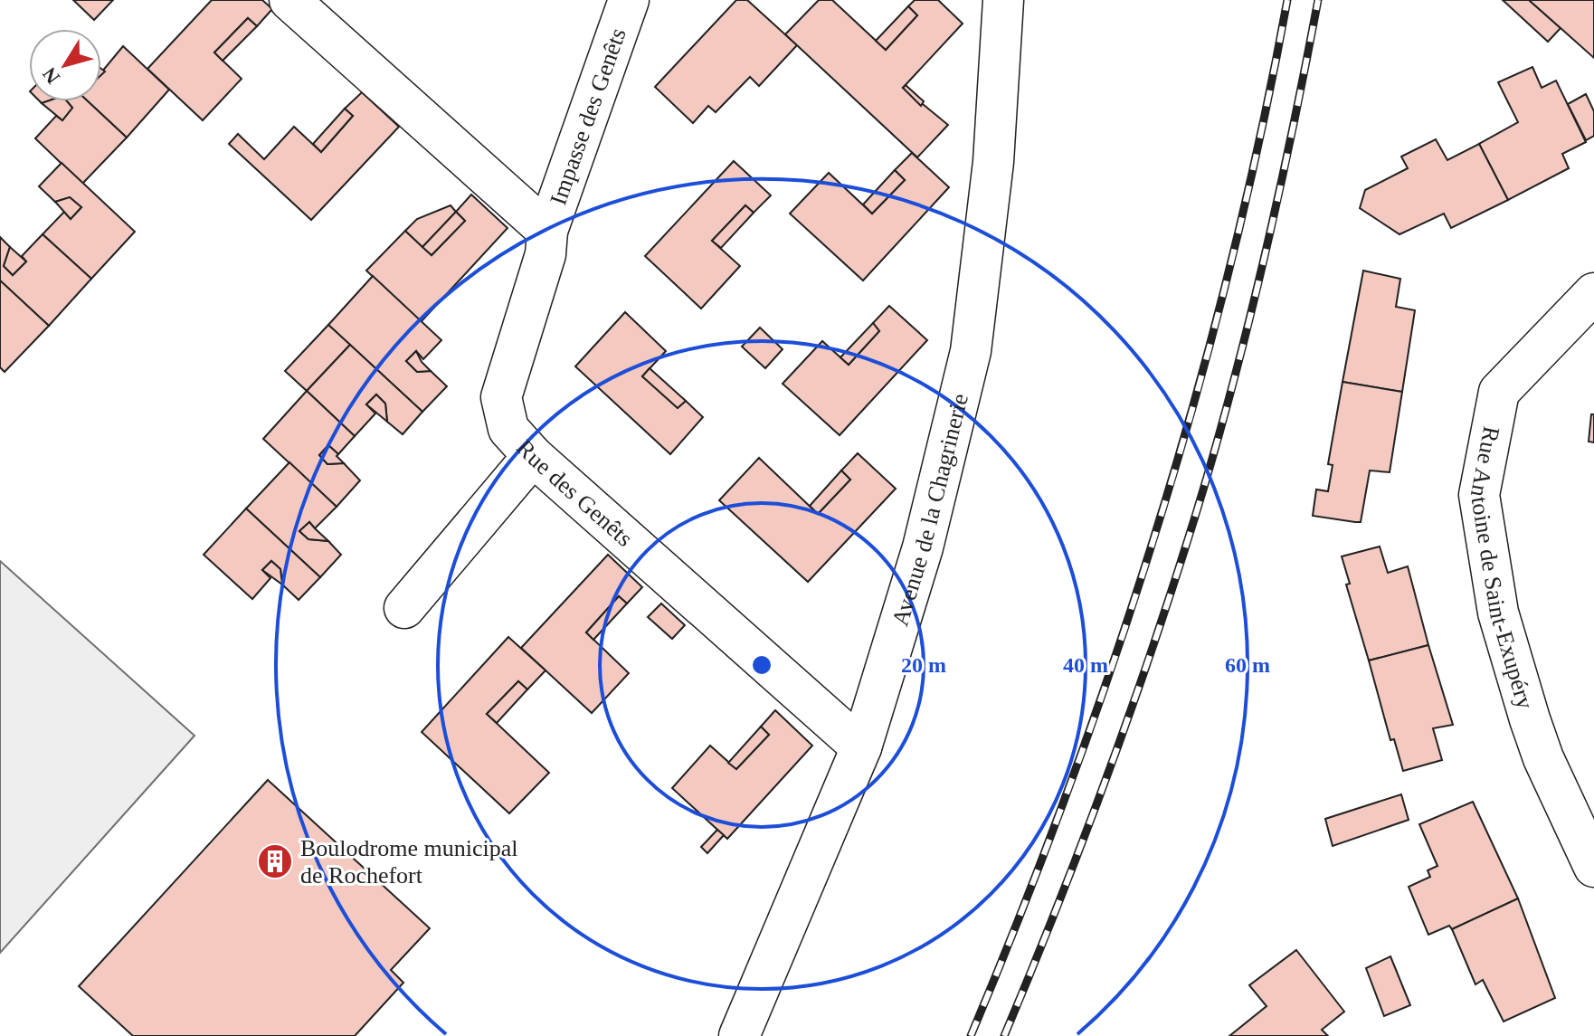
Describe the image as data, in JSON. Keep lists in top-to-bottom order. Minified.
{"streets":{"street":["Impasse des Genêts","Rue des Genêts","Avenue de la Chagrinerie","Rue Antoine de Saint-Exupéry"]},"crossings":[["Impasse des Genêts","Rue des Genêts"],["Rue des Genêts","Avenue de la Chagrinerie"]],"places":{"building":["Boulodrome municipal de Rochefort"]},"north":"bottom left","rings":["20 m","40 m","60 m"]}
